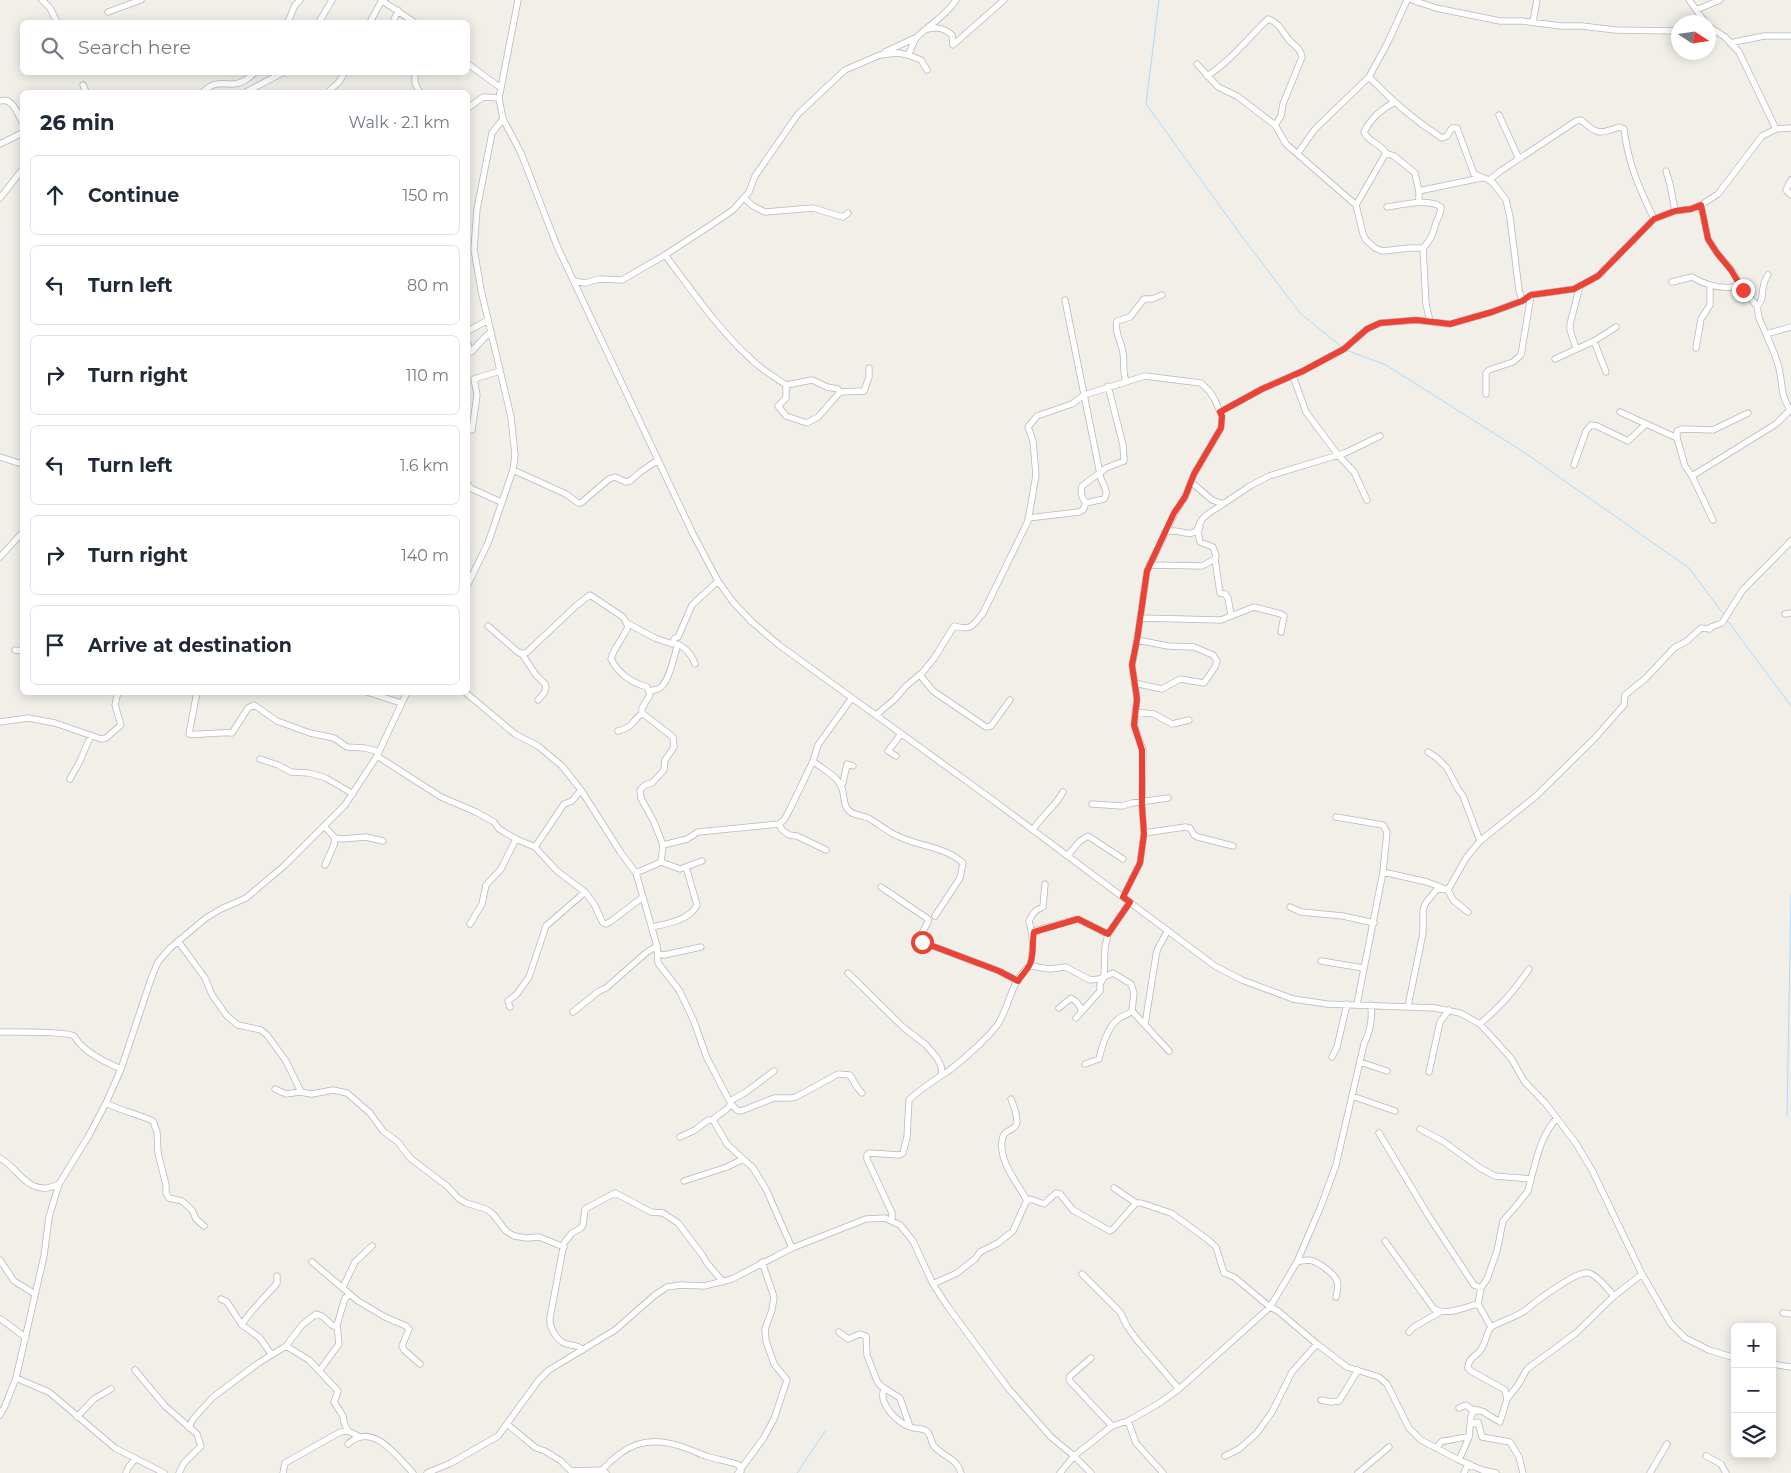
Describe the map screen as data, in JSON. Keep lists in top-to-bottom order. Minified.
{"north":"right","page":{"search":"Search here","heading":["26 min","Walk · 2.1 km"],"list":[["Continue","150 m"],["Turn left","80 m"],["Turn right","110 m"],["Turn left","1.6 km"],["Turn right","140 m"],"Arrive at destination"],"map_buttons":["+","−"]}}
